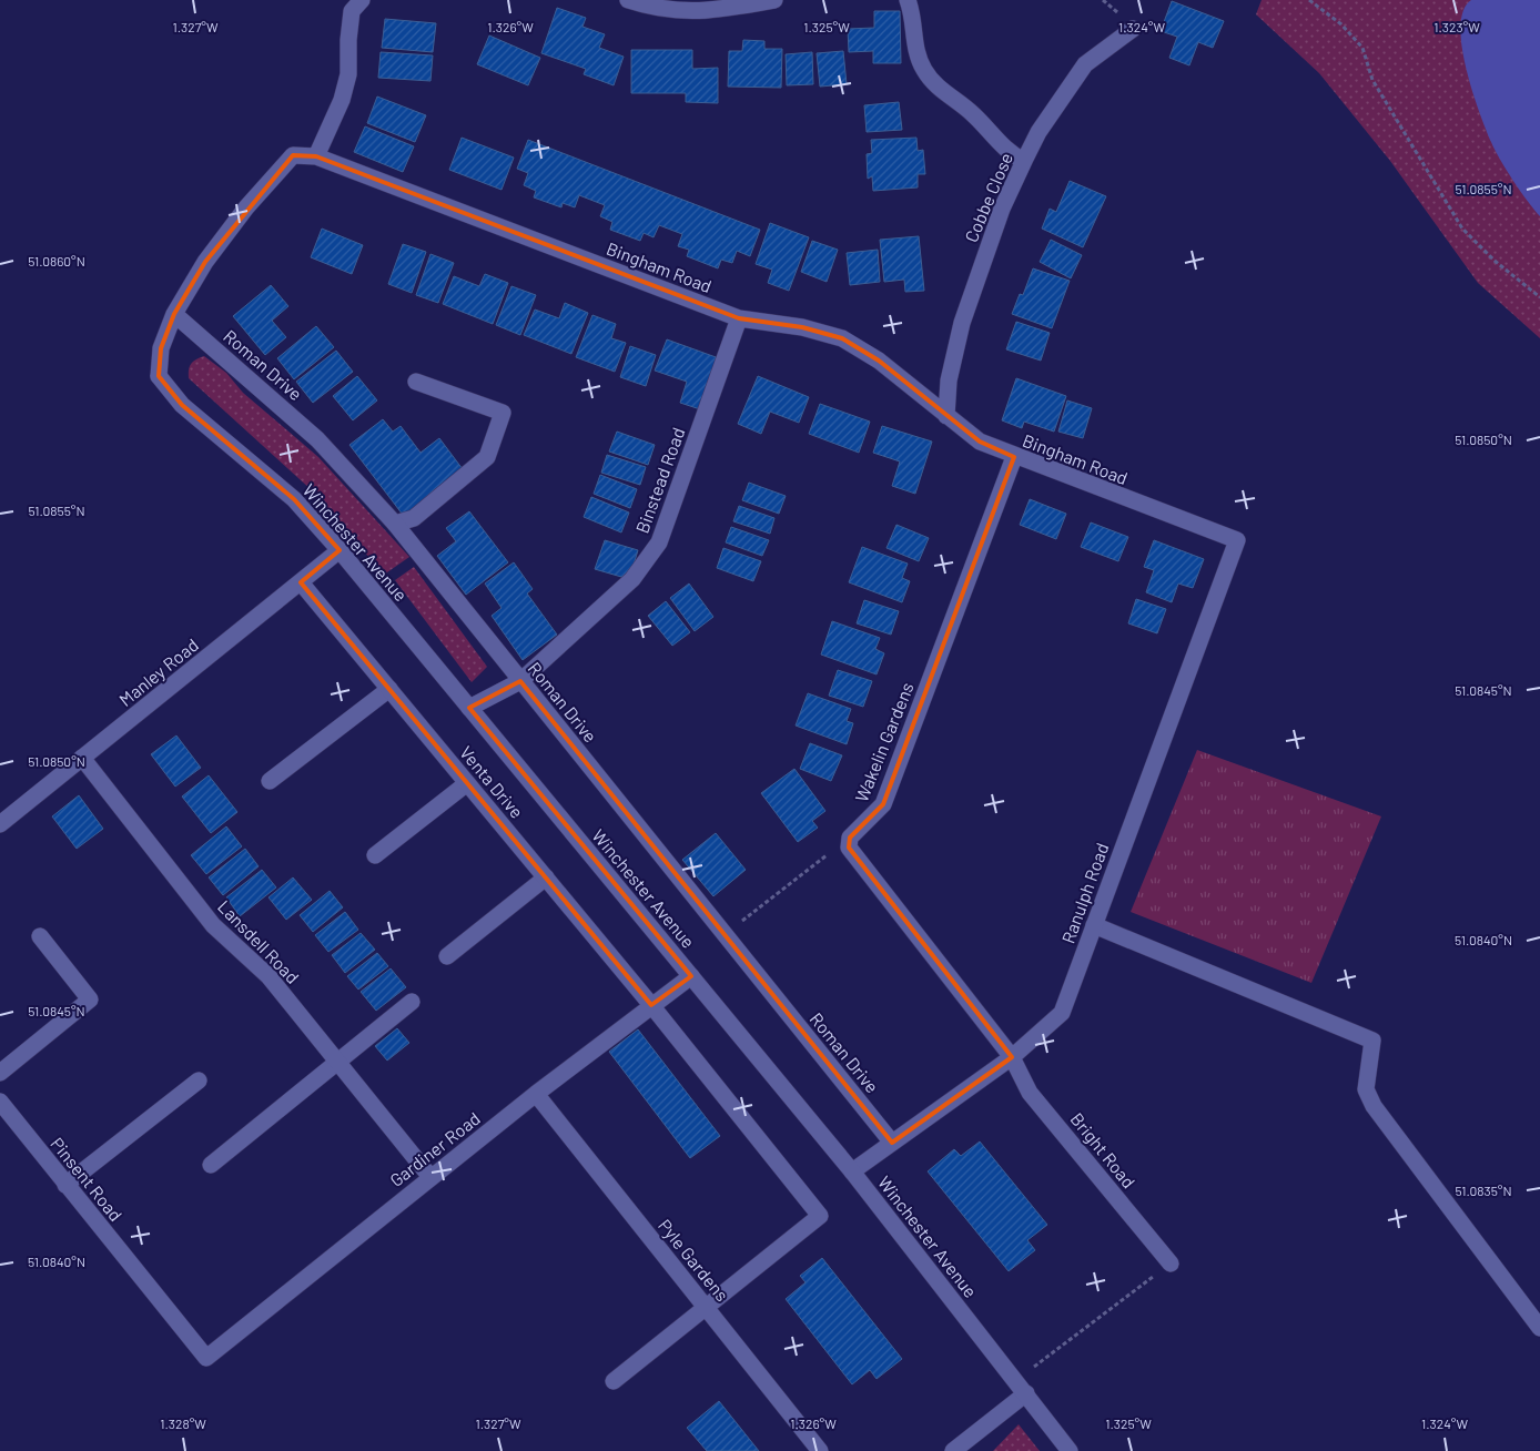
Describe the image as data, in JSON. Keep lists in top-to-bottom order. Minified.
{"streets":{"street":["Cobbe Close","Bingham Road","Roman Drive","Binstead Road","Winchester Avenue","Manley Road","Wakelin Gardens","Venta Drive","Ranulph Road","Lansdell Road","Gardiner Road","Bright Road","Pinsent Road","Pyle Gardens"]},"crossings":[["Cobbe Close","Bingham Road"],["Bingham Road","Roman Drive"],["Bingham Road","Binstead Road"],["Bingham Road","Winchester Avenue"],["Bingham Road","Wakelin Gardens"],["Bingham Road","Ranulph Road"],["Roman Drive","Binstead Road"],["Roman Drive","Ranulph Road"],["Binstead Road","Winchester Avenue"],["Winchester Avenue","Manley Road"],["Winchester Avenue","Ranulph Road"],["Winchester Avenue","Gardiner Road"],["Manley Road","Venta Drive"],["Manley Road","Lansdell Road"],["Wakelin Gardens","Ranulph Road"],["Wakelin Gardens","Bright Road"],["Venta Drive","Gardiner Road"],["Venta Drive","Pyle Gardens"],["Ranulph Road","Bright Road"],["Lansdell Road","Gardiner Road"],["Gardiner Road","Pinsent Road"],["Gardiner Road","Pyle Gardens"]],"coordinates":["1.327°W","1.326°W","1.325°W","1.324°W","1.323°W","51.0855°N","51.0860°N","51.0850°N","51.0845°N","51.0840°N","51.0835°N","1.328°W"]}
